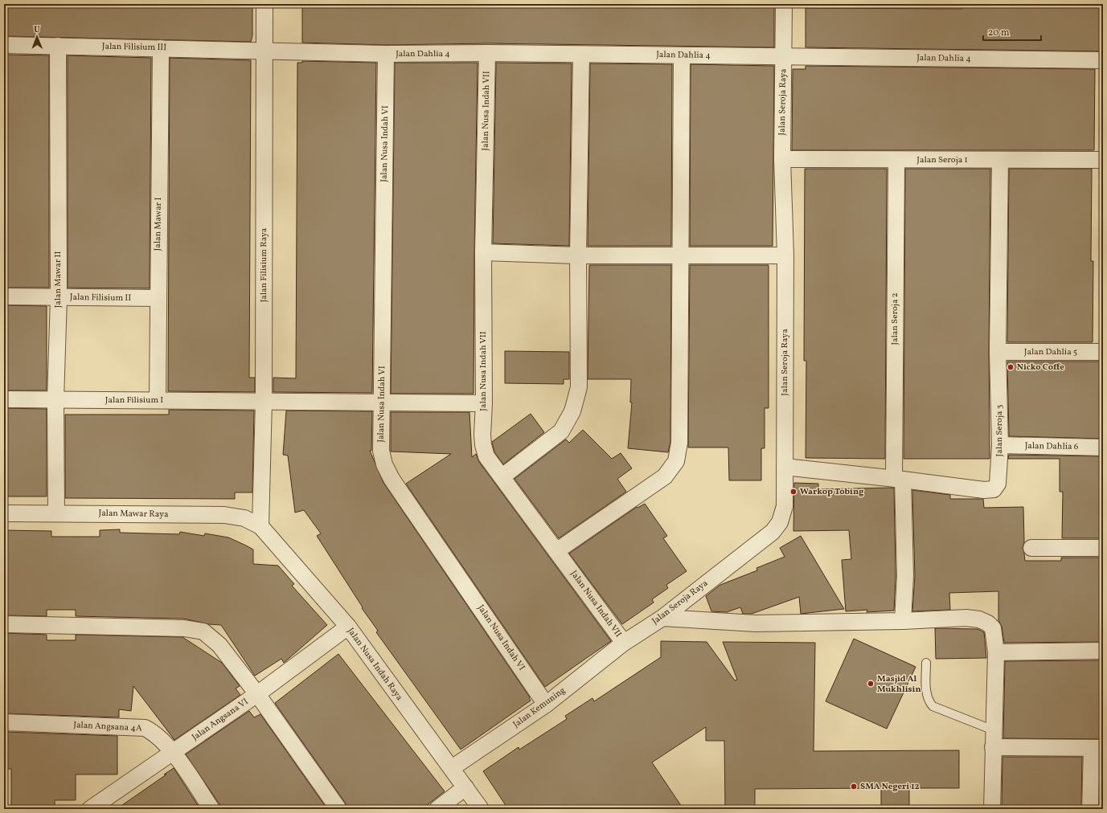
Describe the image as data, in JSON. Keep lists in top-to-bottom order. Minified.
{"streets":{"street":["Jalan Filisium III","Jalan Dahlia 4","Jalan Seroja Raya","Jalan Nusa Indah VII","Jalan Nusa Indah VI","Jalan Seroja 1","Jalan Mawar I","Jalan Filisium Raya","Jalan Mawar II","Jalan Filisium II","Jalan Seroja 2","Jalan Dahlia 5","Jalan Filisium I","Jalan Seroja 3","Jalan Dahlia 6","Jalan Mawar Raya","Jalan Nusa Indah Raya","Jalan Kemuning","Jalan Angsana VI","Jalan Angsana 4A"]},"crossings":[["Jalan Filisium III","Jalan Dahlia 4"],["Jalan Filisium III","Jalan Mawar I"],["Jalan Filisium III","Jalan Filisium Raya"],["Jalan Filisium III","Jalan Mawar II"],["Jalan Dahlia 4","Jalan Seroja Raya"],["Jalan Dahlia 4","Jalan Nusa Indah VII"],["Jalan Dahlia 4","Jalan Nusa Indah VI"],["Jalan Dahlia 4","Jalan Filisium Raya"],["Jalan Seroja Raya","Jalan Nusa Indah VII"],["Jalan Seroja Raya","Jalan Seroja 1"],["Jalan Seroja Raya","Jalan Seroja 3"],["Jalan Seroja Raya","Jalan Kemuning"],["Jalan Nusa Indah VII","Jalan Filisium I"],["Jalan Nusa Indah VII","Jalan Kemuning"],["Jalan Nusa Indah VI","Jalan Filisium I"],["Jalan Nusa Indah VI","Jalan Kemuning"],["Jalan Seroja 1","Jalan Seroja 2"],["Jalan Seroja 1","Jalan Seroja 3"],["Jalan Mawar I","Jalan Filisium II"],["Jalan Mawar I","Jalan Filisium I"],["Jalan Filisium Raya","Jalan Filisium I"],["Jalan Filisium Raya","Jalan Mawar Raya"],["Jalan Filisium Raya","Jalan Nusa Indah Raya"],["Jalan Mawar II","Jalan Filisium II"],["Jalan Mawar II","Jalan Filisium I"],["Jalan Mawar II","Jalan Mawar Raya"],["Jalan Seroja 2","Jalan Seroja 3"],["Jalan Dahlia 5","Jalan Seroja 3"],["Jalan Seroja 3","Jalan Dahlia 6"],["Jalan Mawar Raya","Jalan Nusa Indah Raya"],["Jalan Nusa Indah Raya","Jalan Kemuning"],["Jalan Nusa Indah Raya","Jalan Angsana VI"],["Jalan Angsana VI","Jalan Angsana 4A"]],"places":["Nicko Coffe","Warkop Tobing","Masjid Al Mukhlisin","SMA Negeri 12"],"scale_bar":"20 m","north":"top"}
